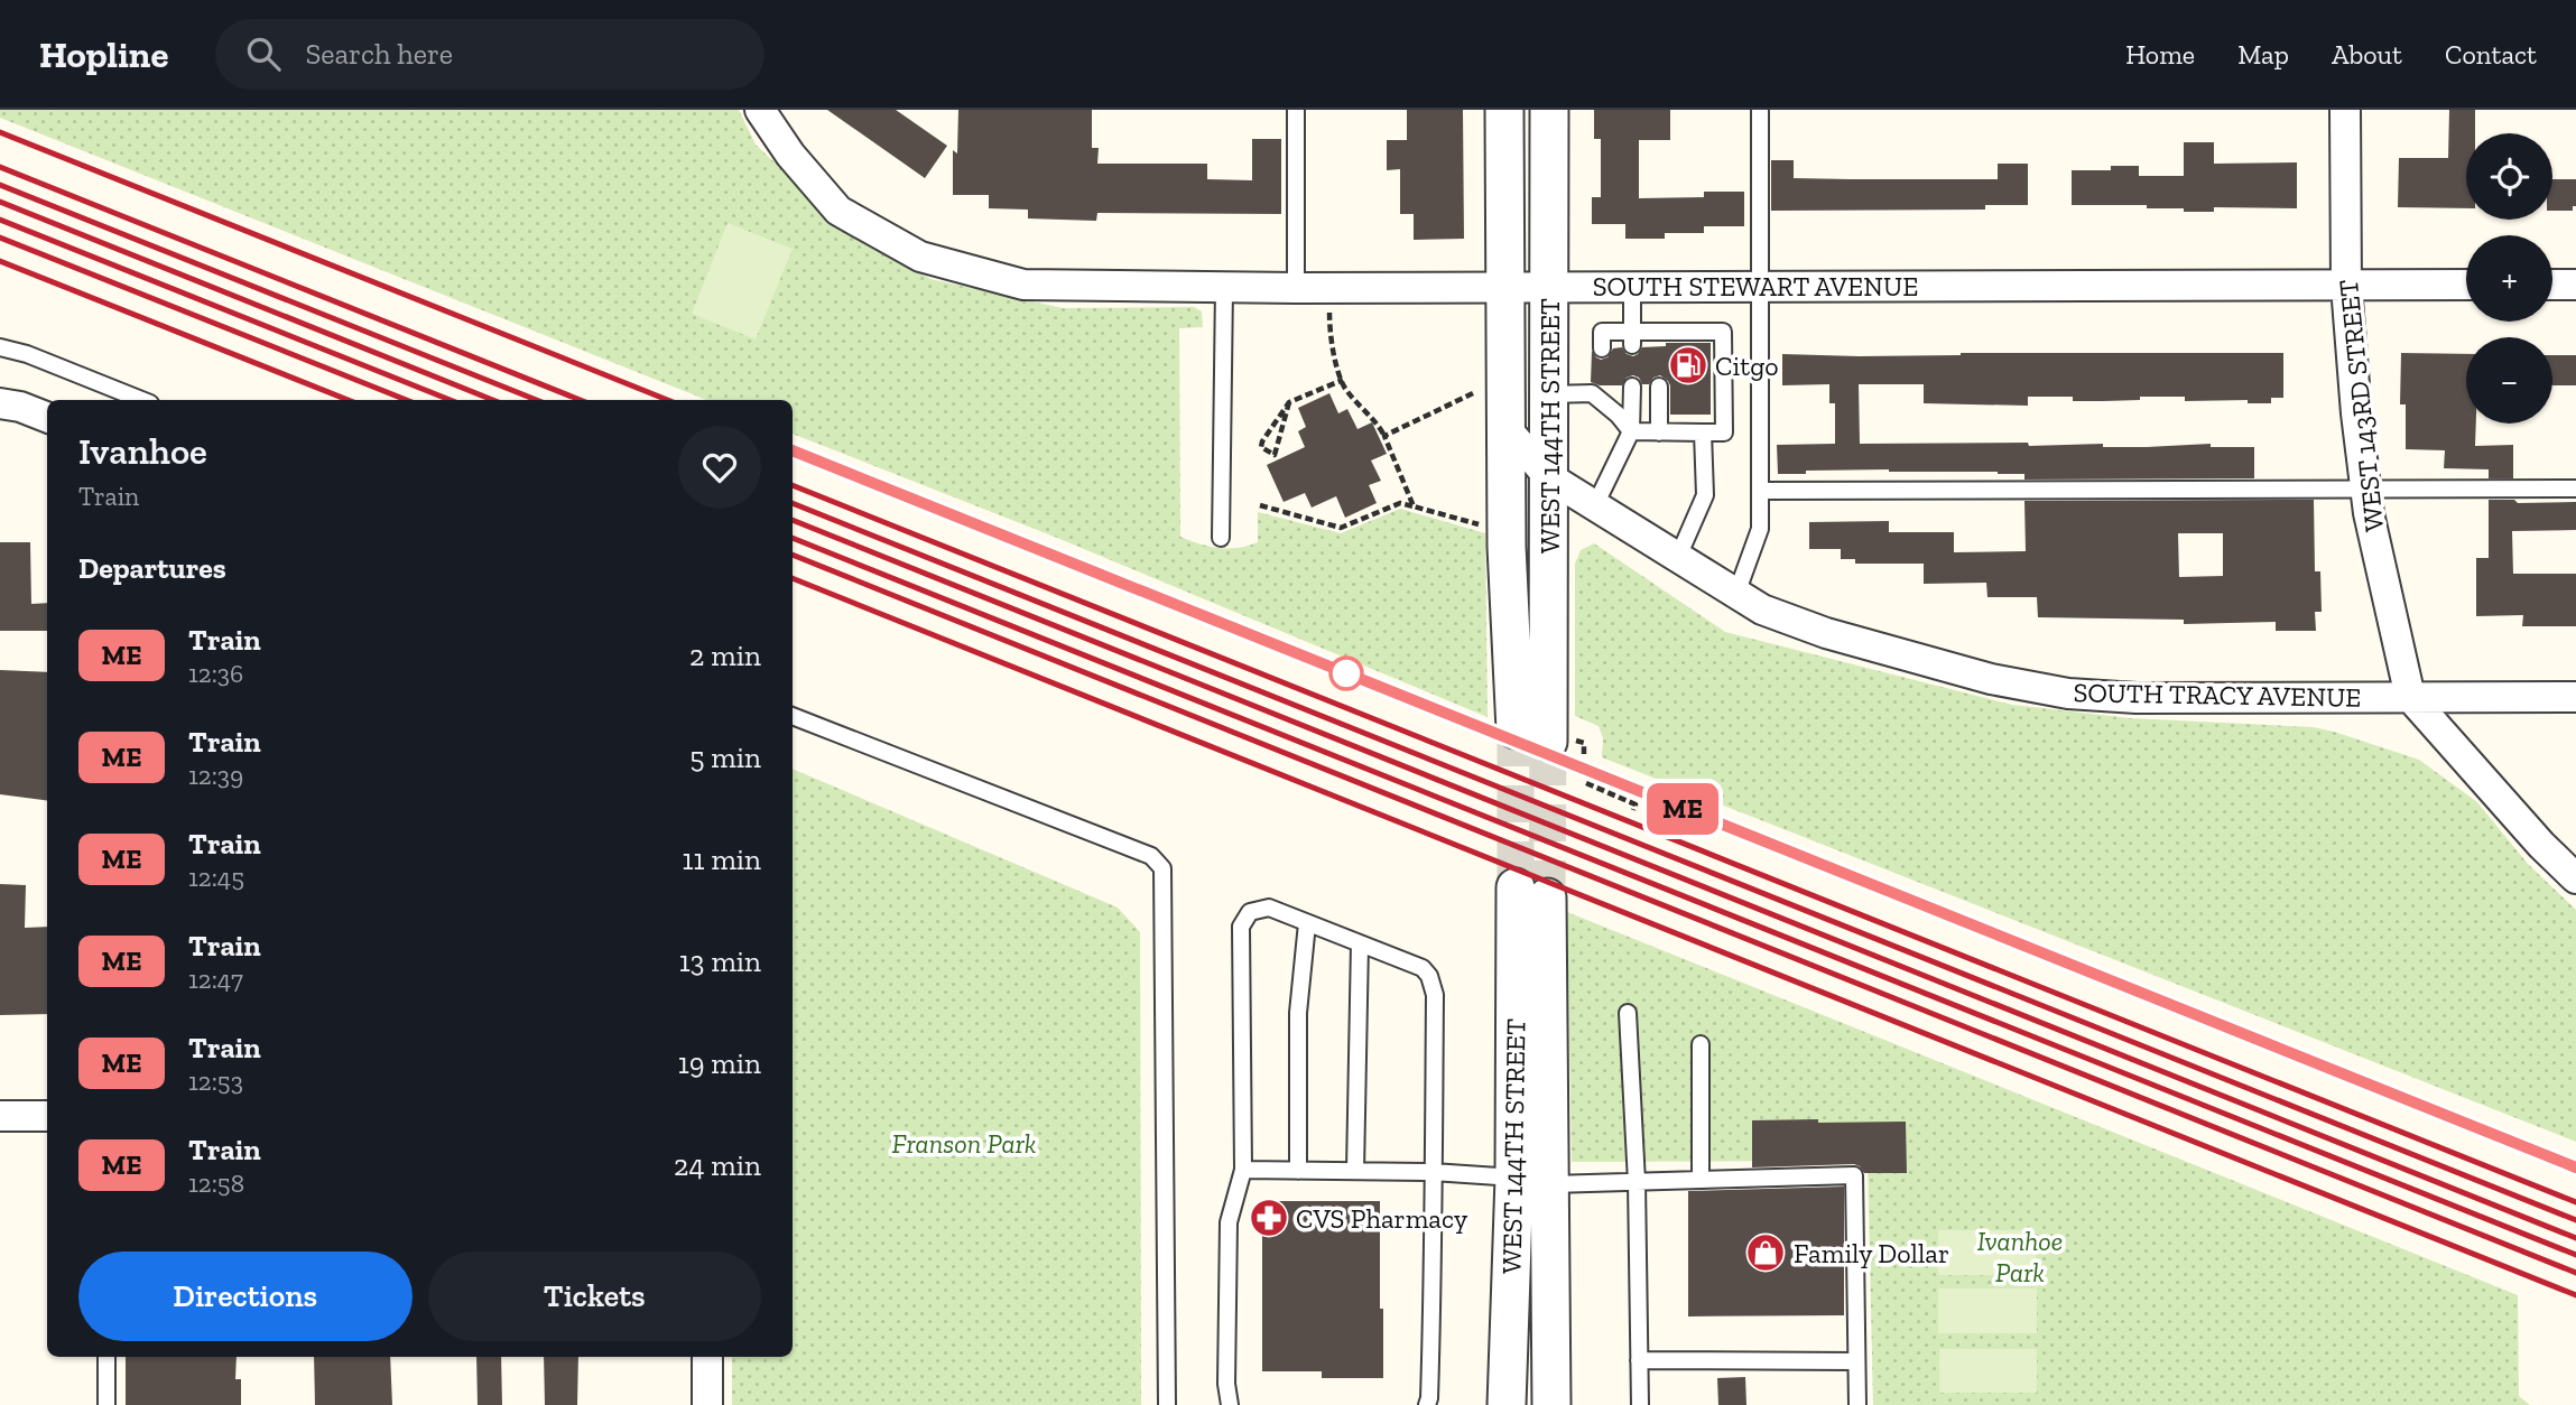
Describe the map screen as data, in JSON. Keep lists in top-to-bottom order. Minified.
{"streets":{"street":["SOUTH STEWART AVENUE","WEST 143RD STREET","WEST 144TH STREET","SOUTH TRACY AVENUE"]},"crossings":[["SOUTH STEWART AVENUE","WEST 143RD STREET"],["SOUTH STEWART AVENUE","WEST 144TH STREET"],["WEST 143RD STREET","SOUTH TRACY AVENUE"],["WEST 144TH STREET","SOUTH TRACY AVENUE"]],"parks":["Franson Park","Ivanhoe Park"],"places":{"fuel station":["Citgo"],"pharmacy":["CVS Pharmacy"],"shop":["Family Dollar"]},"page":{"header":"Hopline","search":"Search here","nav":["Home","Map","About","Contact"],"on_map":"ME","map_buttons":["+","−"],"heading":[["Ivanhoe","Train"],"Departures"],"list":[{"mark":"ME","name":"Train","note":"12:36","value":"2 min"},{"mark":"ME","name":"Train","note":"12:39","value":"5 min"},{"mark":"ME","name":"Train","note":"12:45","value":"11 min"},{"mark":"ME","name":"Train","note":"12:47","value":"13 min"},{"mark":"ME","name":"Train","note":"12:53","value":"19 min"},{"mark":"ME","name":"Train","note":"12:58","value":"24 min"}],"buttons":["Directions","Tickets"]}}
